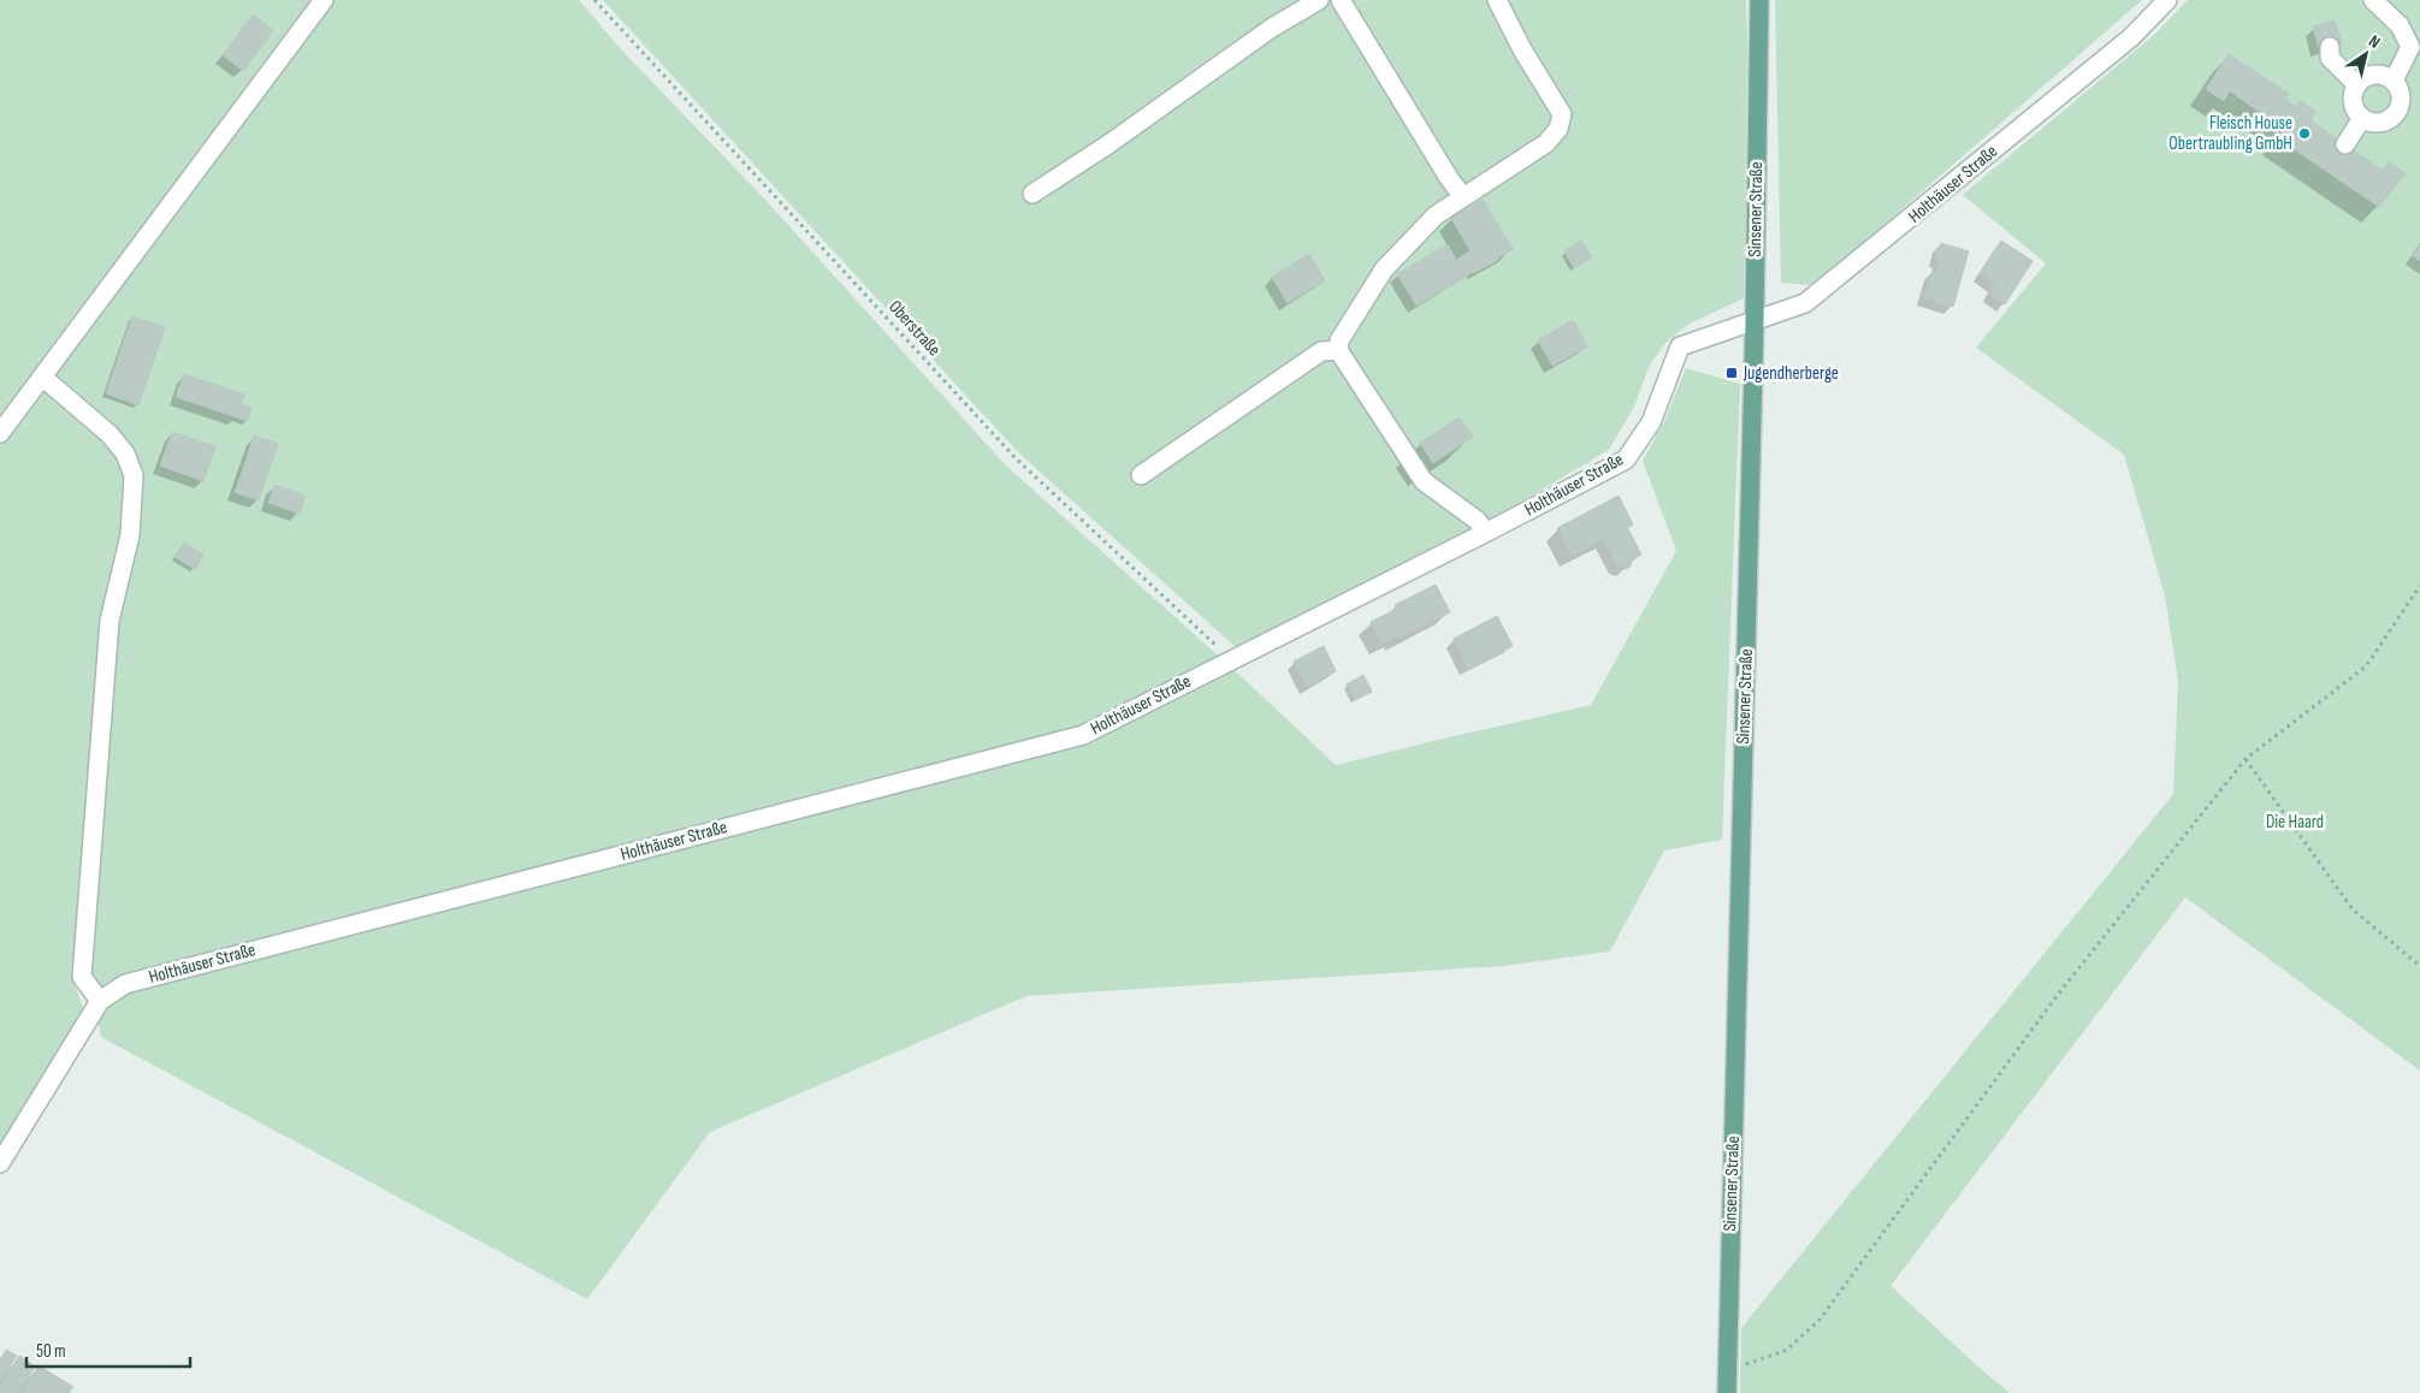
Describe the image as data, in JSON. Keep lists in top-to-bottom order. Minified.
{"streets":{"main road":["Sinsener Straße"],"street":["Holthäuser Straße"],"path":["Oberstraße"]},"crossings":[["Holthäuser Straße","Sinsener Straße"],["Holthäuser Straße","Oberstraße"]],"parks":["Die Haard"],"places":{"other":["Fleisch House Obertraubling GmbH"],"transit":["Jugendherberge"]},"scale_bar":"50 m","north":"top right"}
